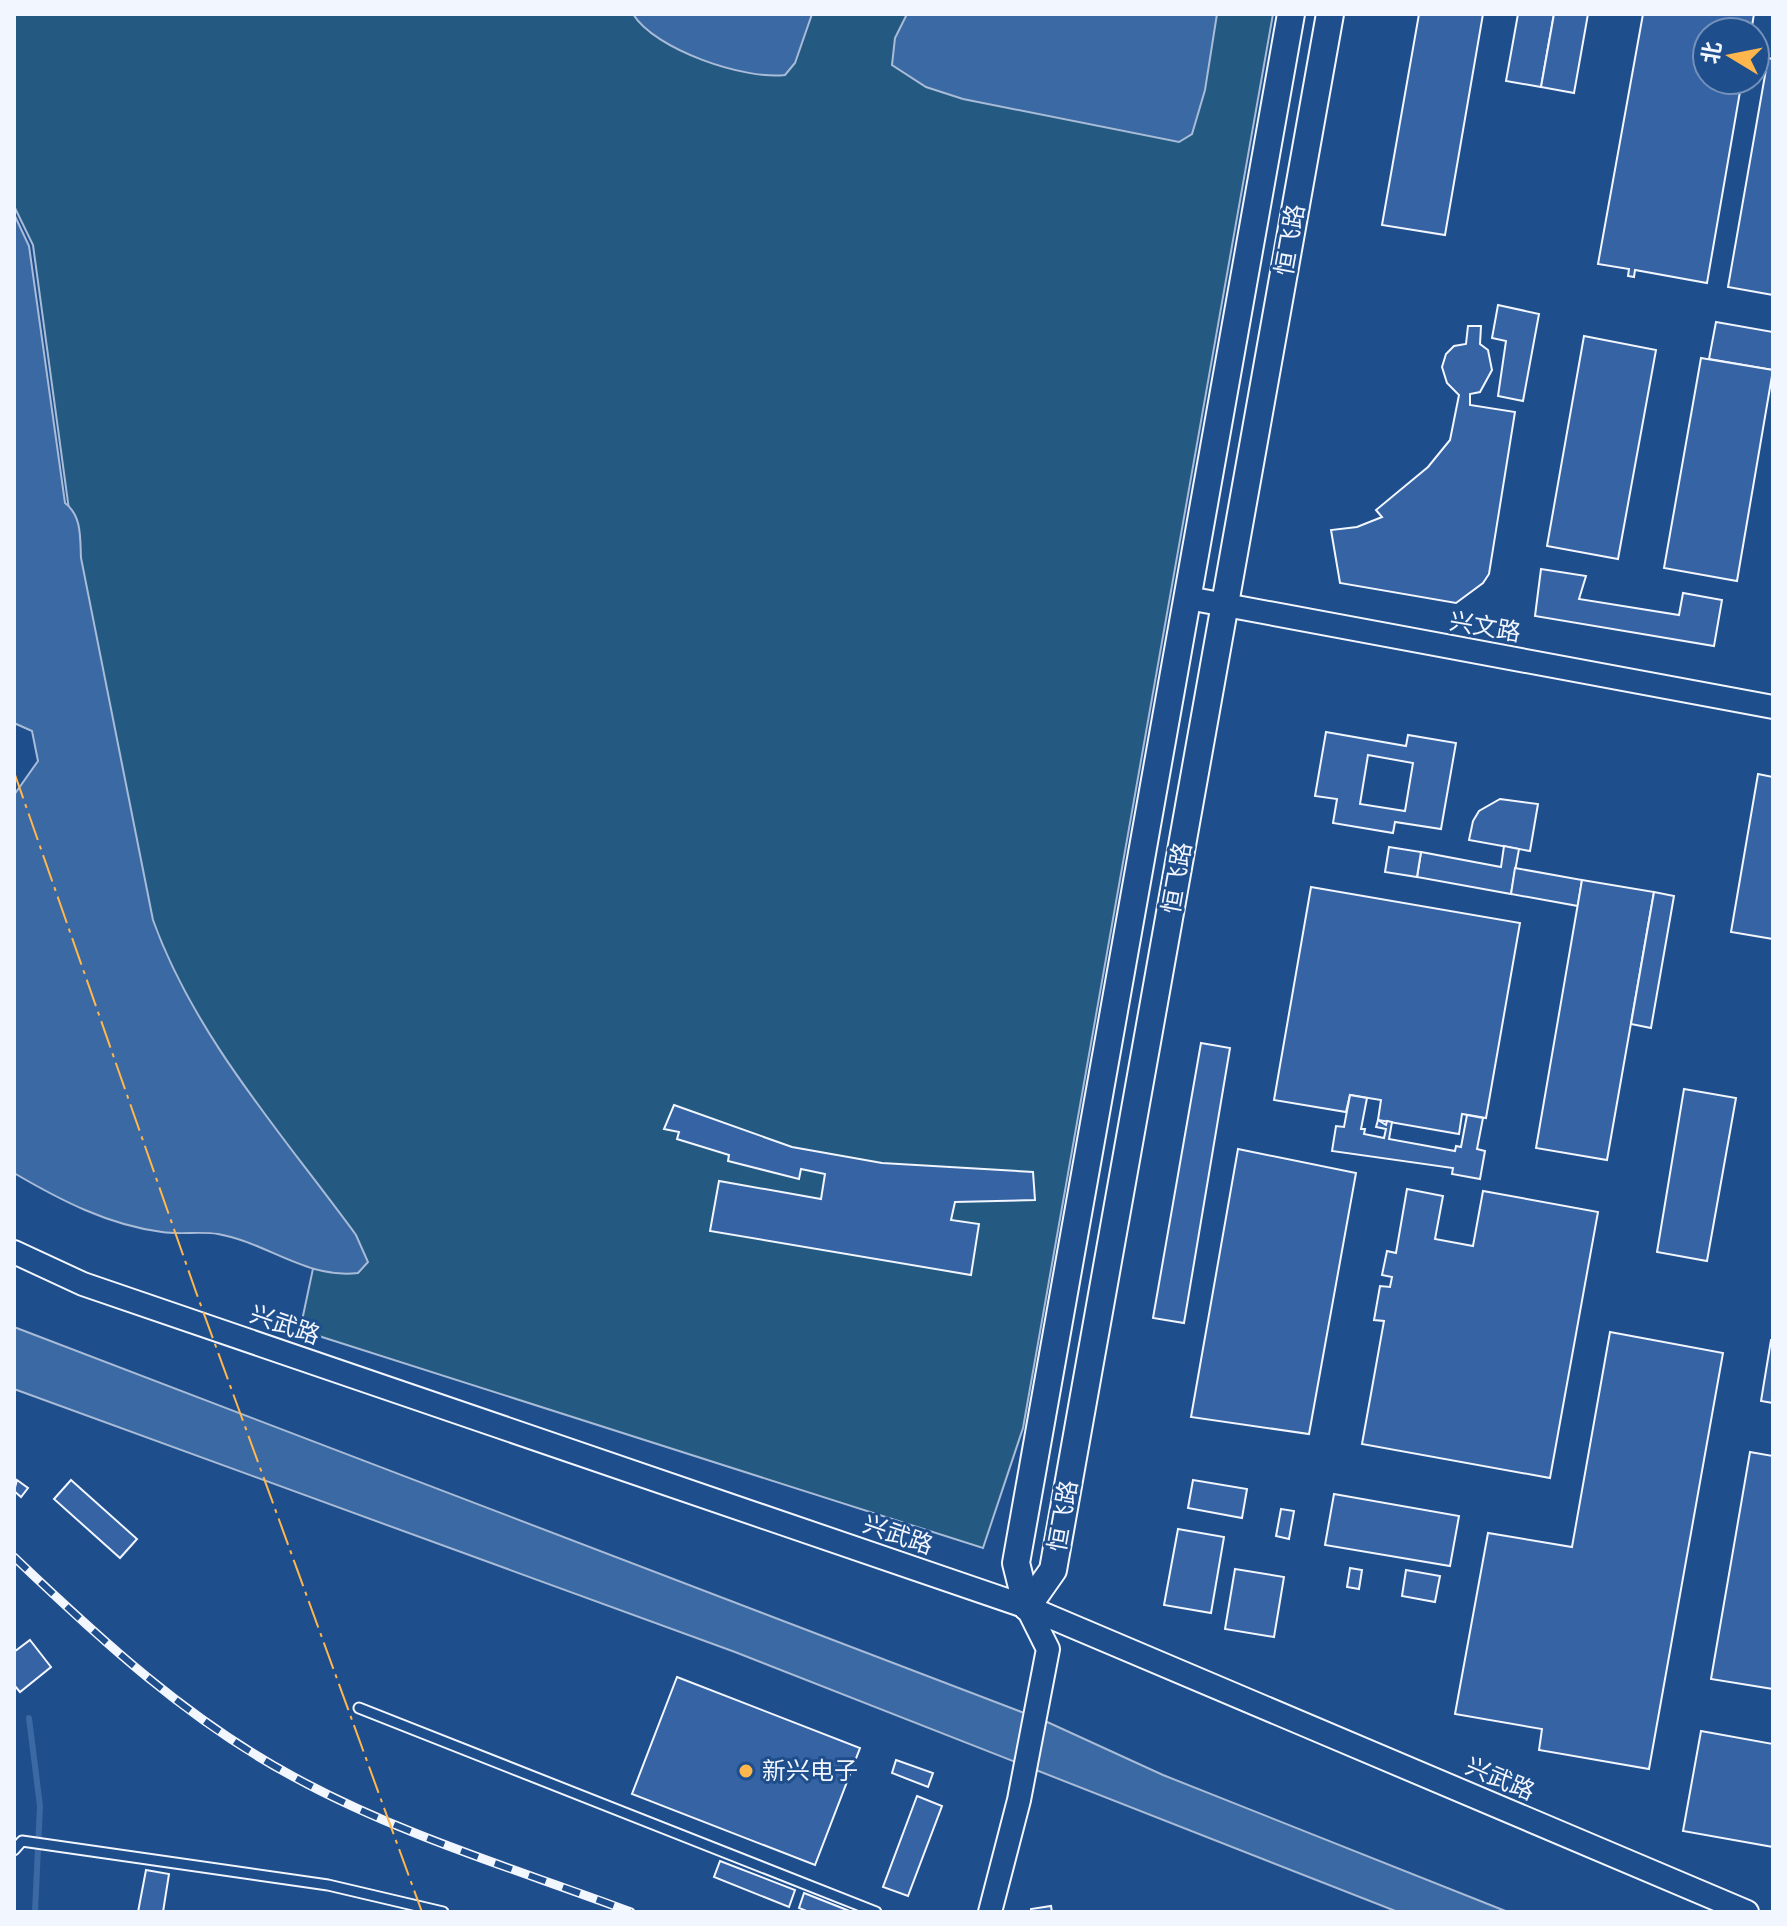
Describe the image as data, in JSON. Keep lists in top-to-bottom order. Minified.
{"streets":{"main road":["恒飞路"],"street":["兴文路","兴武路"]},"crossings":[["恒飞路","兴文路"],["恒飞路","兴武路"]],"places":["新兴电子"],"north":"left"}
